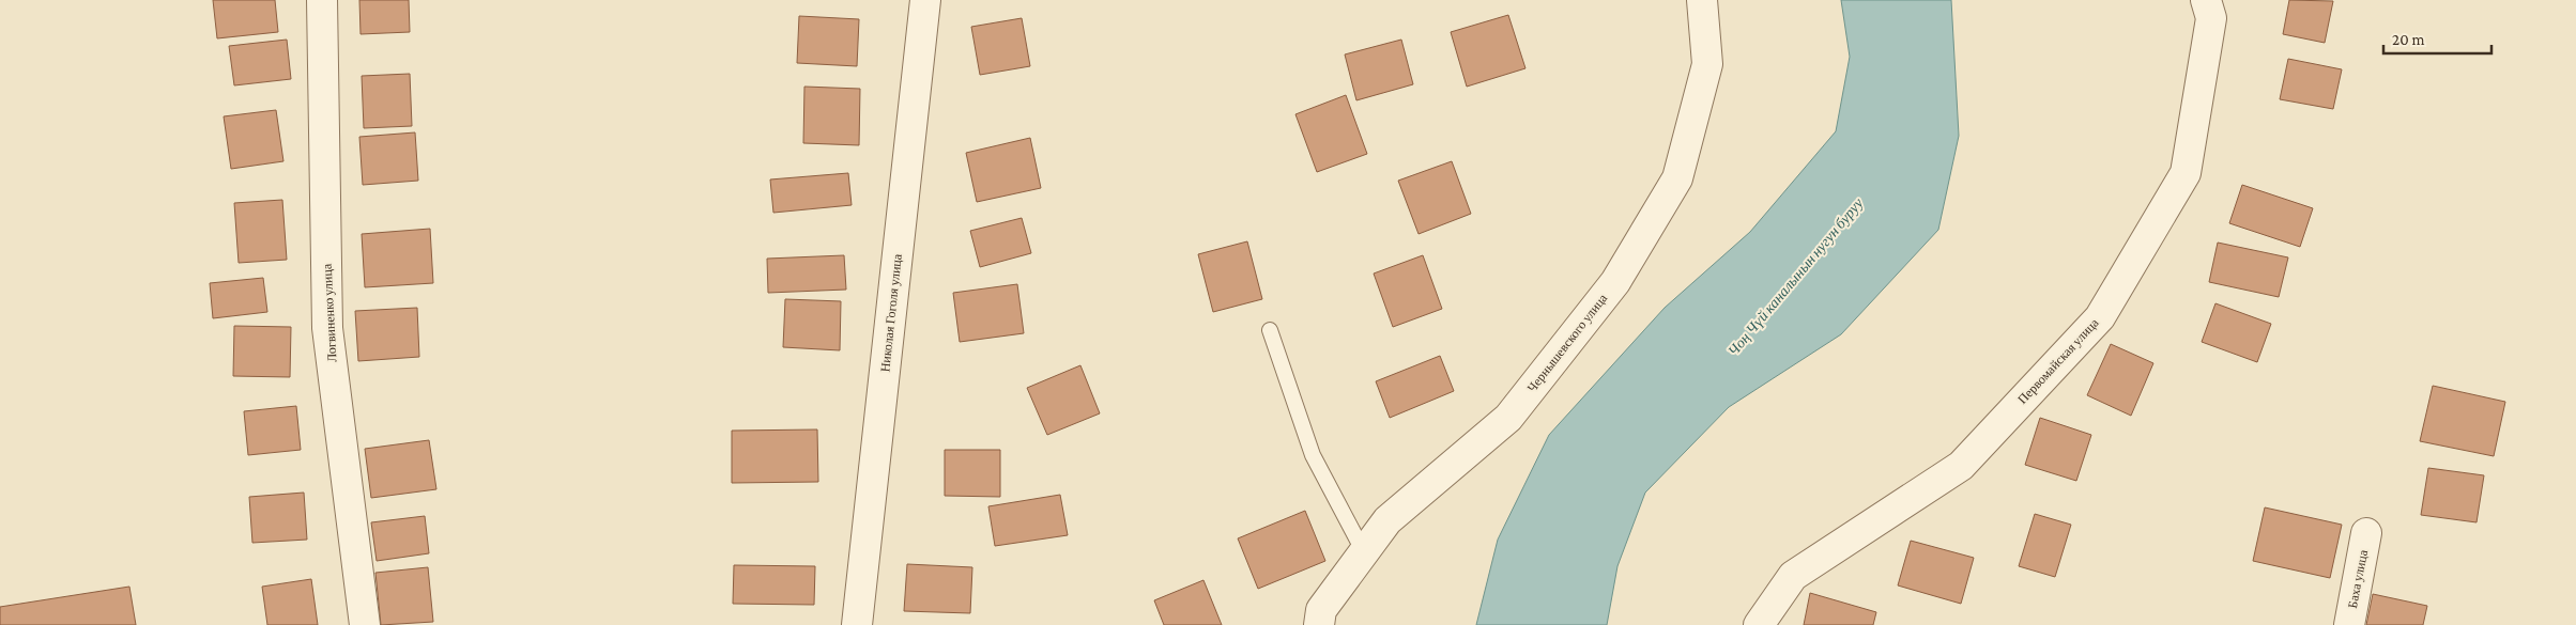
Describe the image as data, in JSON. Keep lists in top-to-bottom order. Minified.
{"streets":{"street":["Логвиненко улица","Николая Гоголя улица","Чернышевского улица","Первомайская улица","Баха улица"]},"water":["Чоң Чүй каналынын нугун буруу"],"scale_bar":"20 m"}
